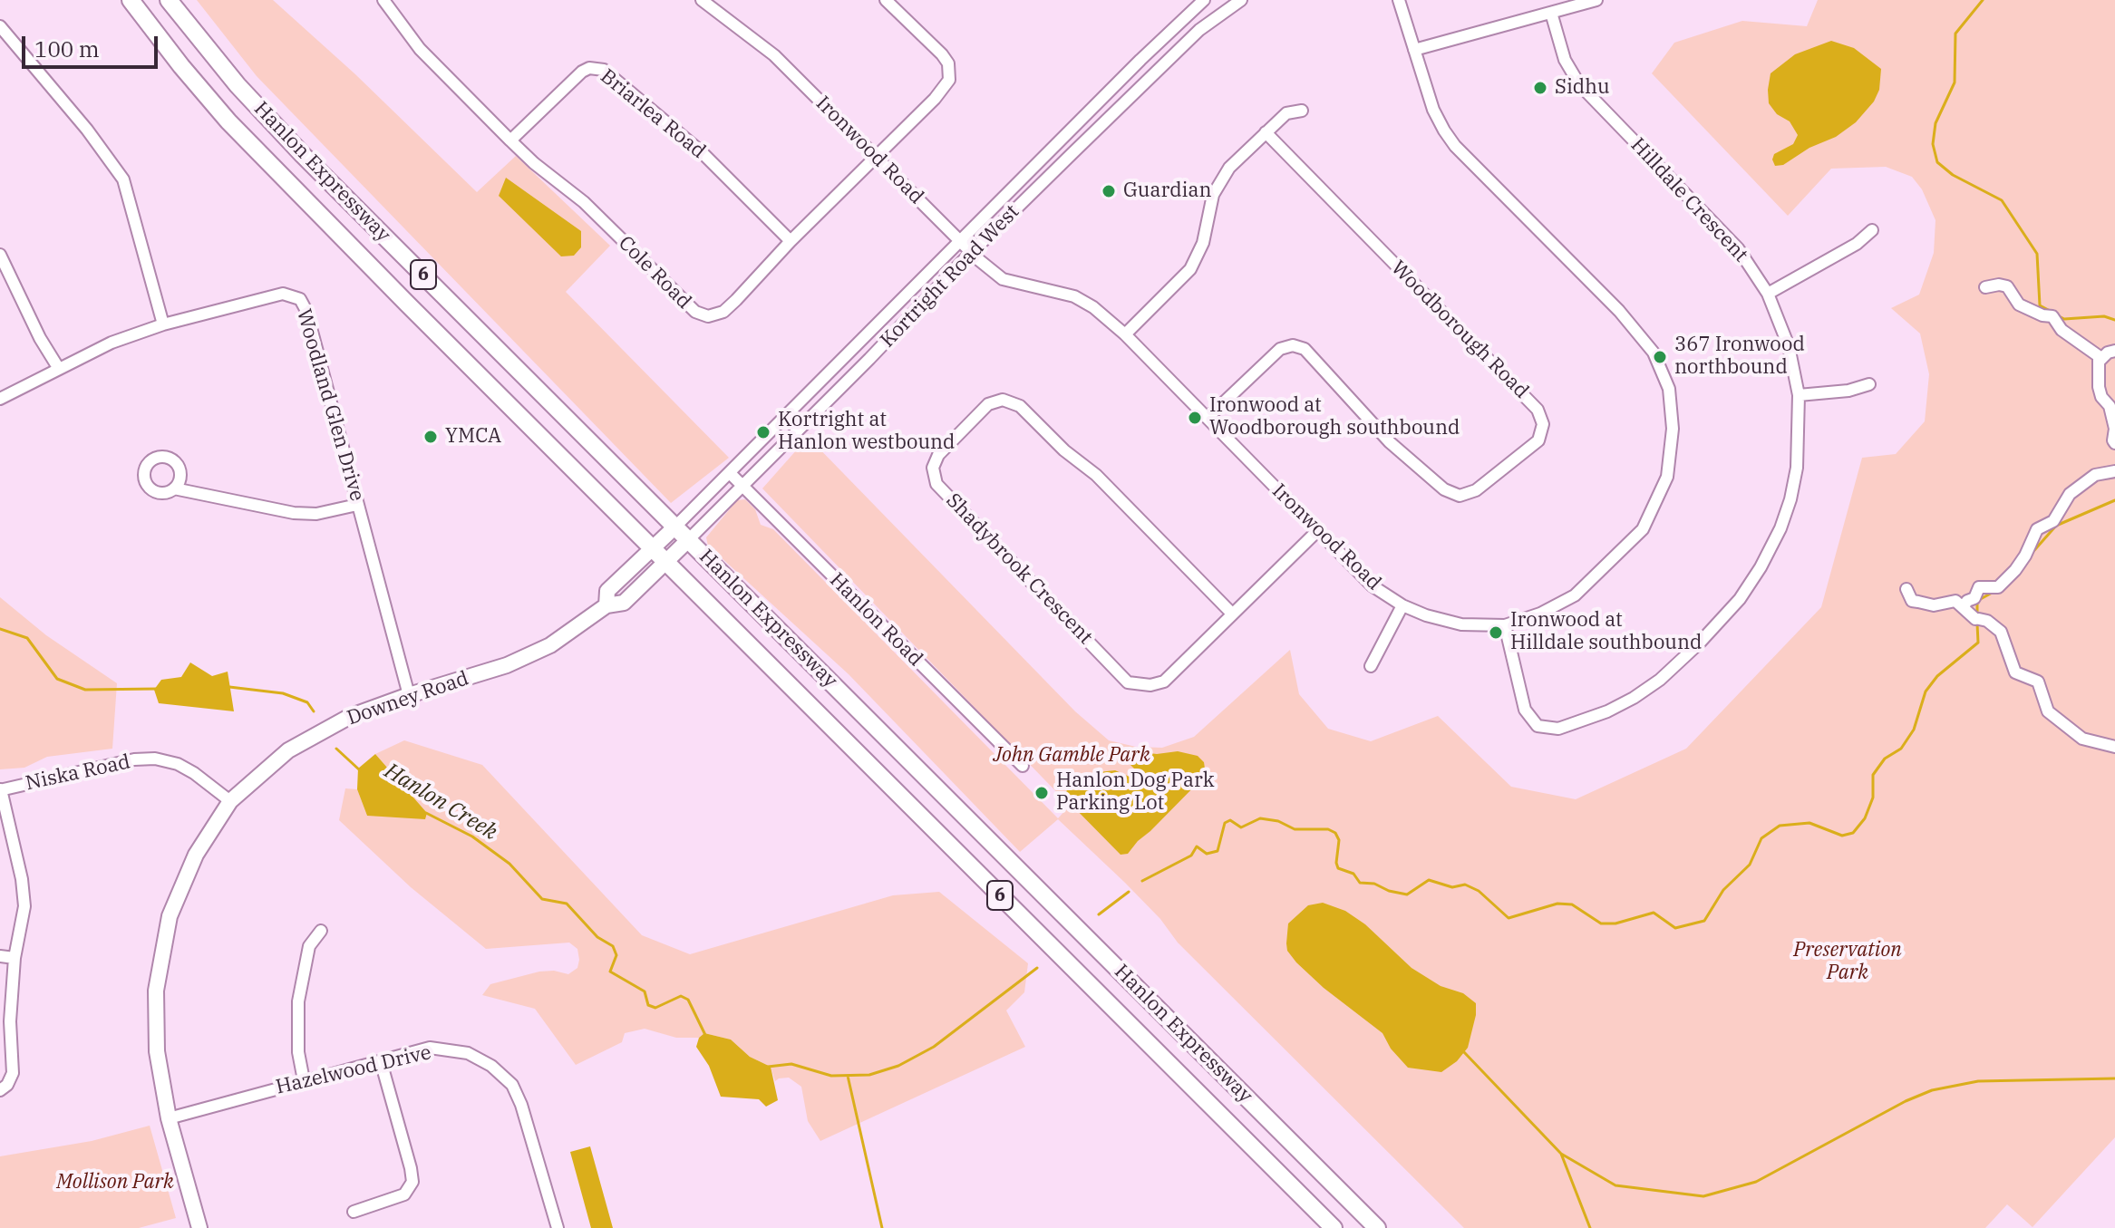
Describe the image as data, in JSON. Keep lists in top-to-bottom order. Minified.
{"streets":{"highway":["Hanlon Expressway","6"],"main road":["Kortright Road West","Downey Road"],"street":["Briarlea Road","Ironwood Road","Hilldale Crescent","Cole Road","Woodborough Road","Woodland Glen Drive","Shadybrook Crescent","Hanlon Road","Niska Road","Hazelwood Drive"]},"crossings":[["Briarlea Road","Cole Road"],["Ironwood Road","Hilldale Crescent"],["Ironwood Road","Cole Road"],["Ironwood Road","Kortright Road West"],["Ironwood Road","Woodborough Road"],["Ironwood Road","Shadybrook Crescent"],["Hanlon Expressway","Kortright Road West"],["Hanlon Expressway","Downey Road"],["Kortright Road West","Hanlon Road"],["Kortright Road West","Downey Road"],["Woodland Glen Drive","Downey Road"],["Downey Road","Niska Road"],["Downey Road","Hazelwood Drive"]],"water":["Hanlon Creek"],"parks":["John Gamble Park","Preservation Park","Mollison Park"],"places":["Sidhu","Guardian","367 Ironwood northbound","Ironwood at Woodborough southbound","Kortright at Hanlon westbound","YMCA","Ironwood at Hilldale southbound","Hanlon Dog Park Parking Lot"],"scale_bar":"100 m"}
